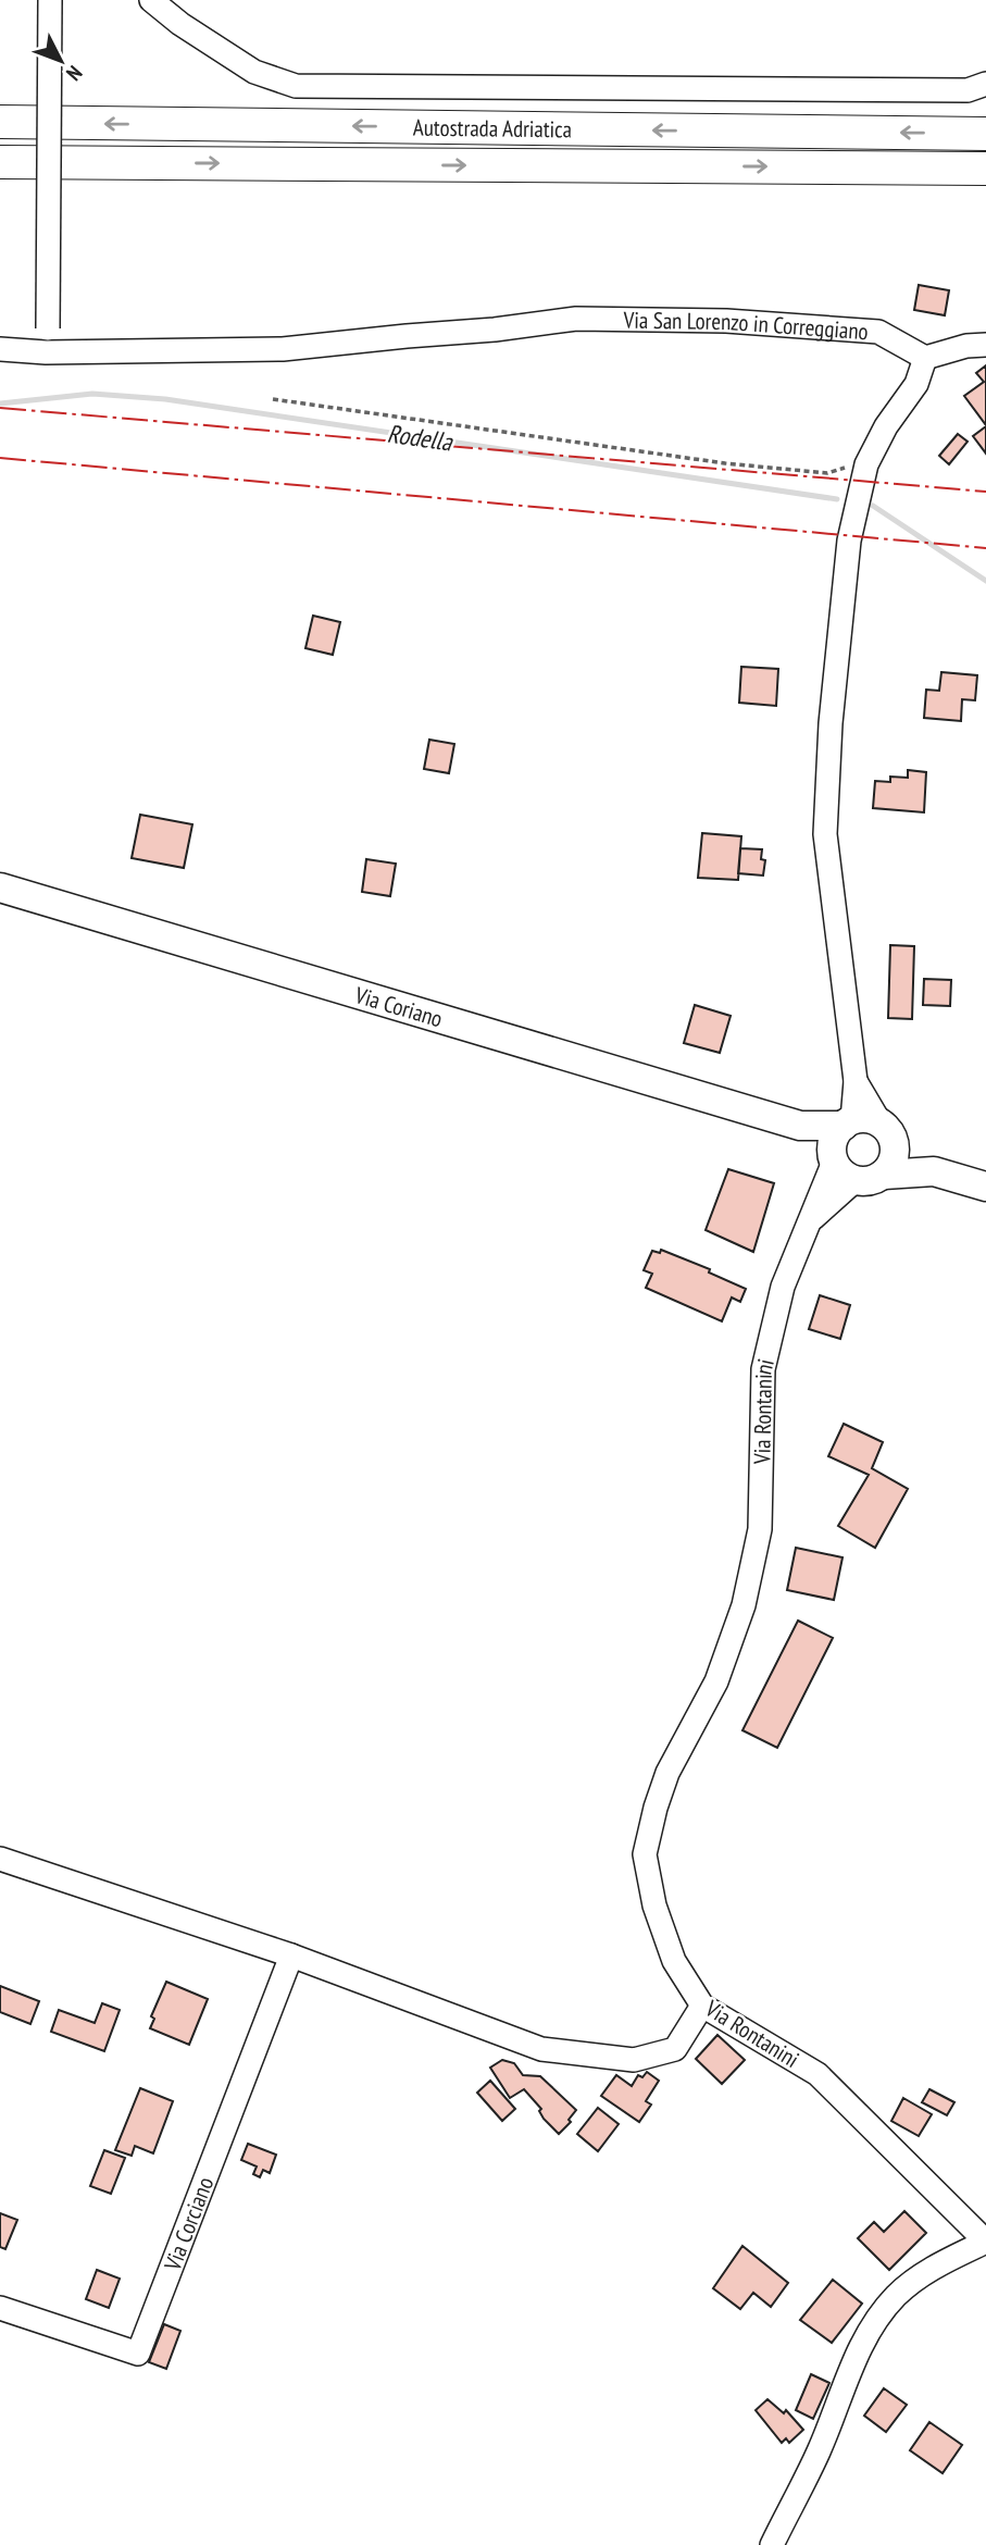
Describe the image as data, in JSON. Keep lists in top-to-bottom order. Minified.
{"streets":{"highway":["Autostrada Adriatica"],"main road":["Via Coriano"],"street":["Via San Lorenzo in Correggiano","Via Rontanini","Via Corciano"]},"crossings":[["Via Coriano","Via Rontanini"]],"water":["Rodella"],"north":"bottom right"}
